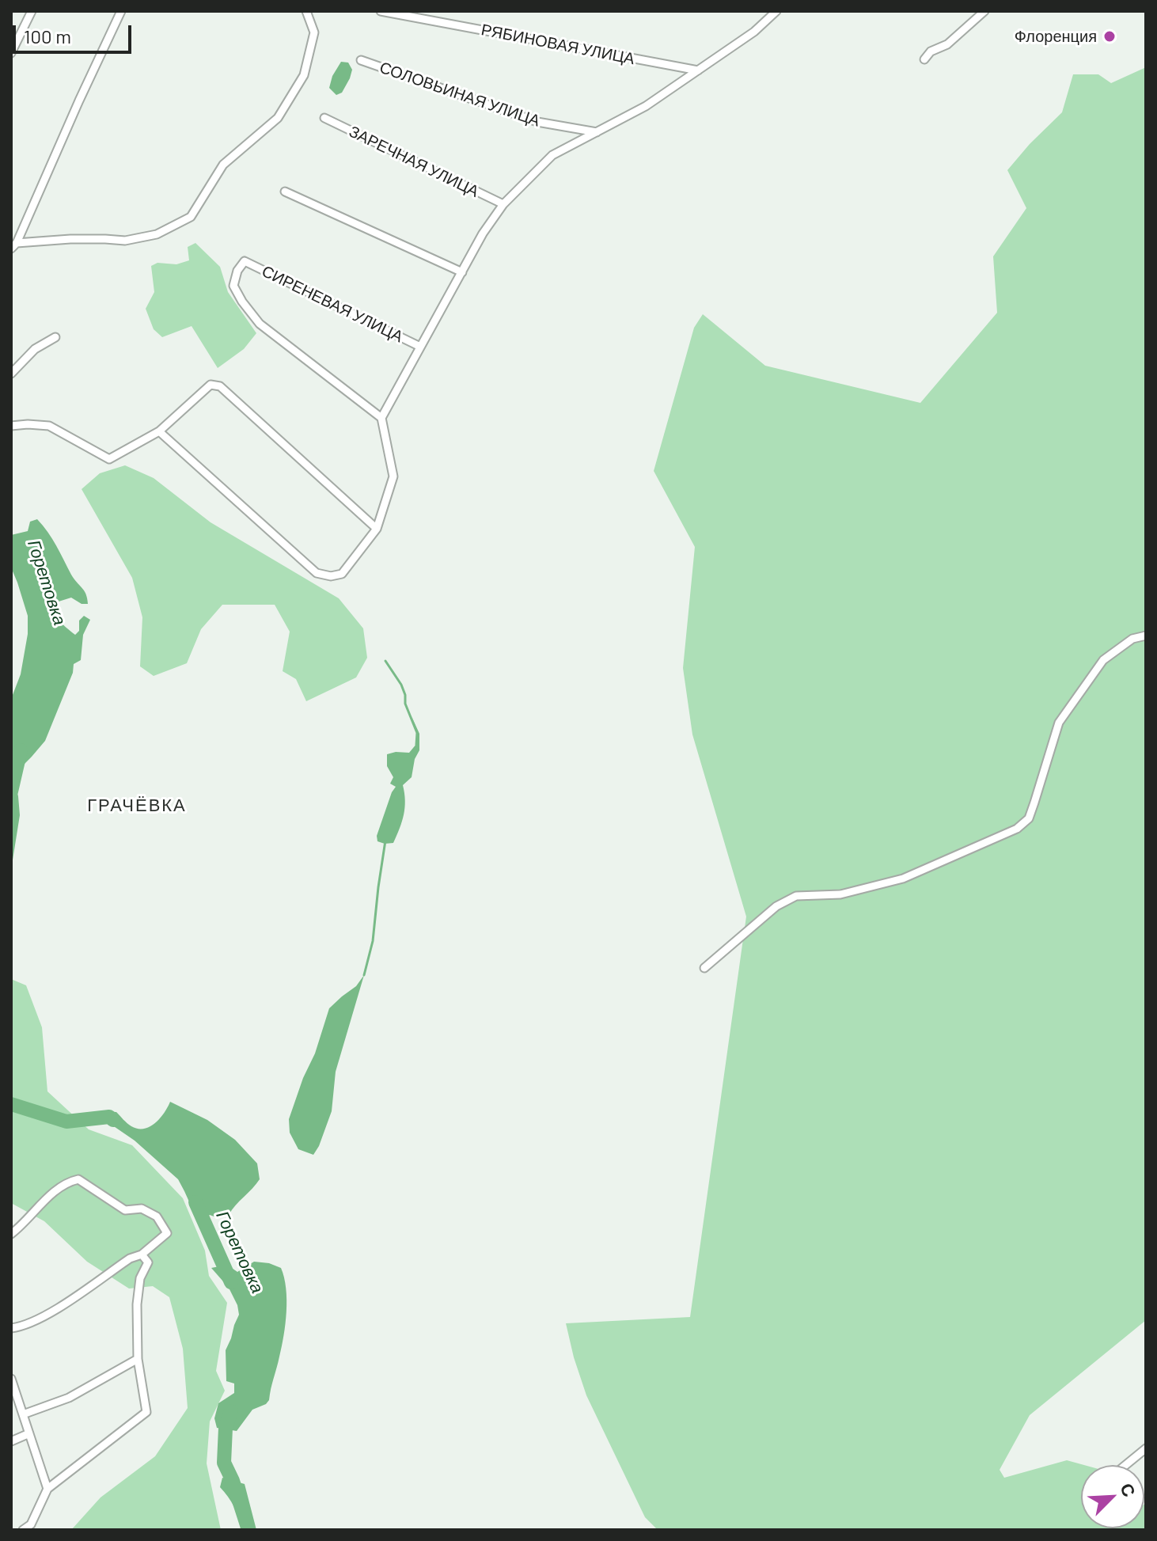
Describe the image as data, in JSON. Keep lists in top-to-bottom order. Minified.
{"streets":{"street":["РЯБИНОВАЯ УЛИЦА","СОЛОВЬИНАЯ УЛИЦА","ЗАРЕЧНАЯ УЛИЦА","СИРЕНЕВАЯ УЛИЦА"]},"districts":["ГРАЧЁВКА"],"water":["Горетовка"],"places":["Флоренция"],"scale_bar":"100 m","north":"top right"}
